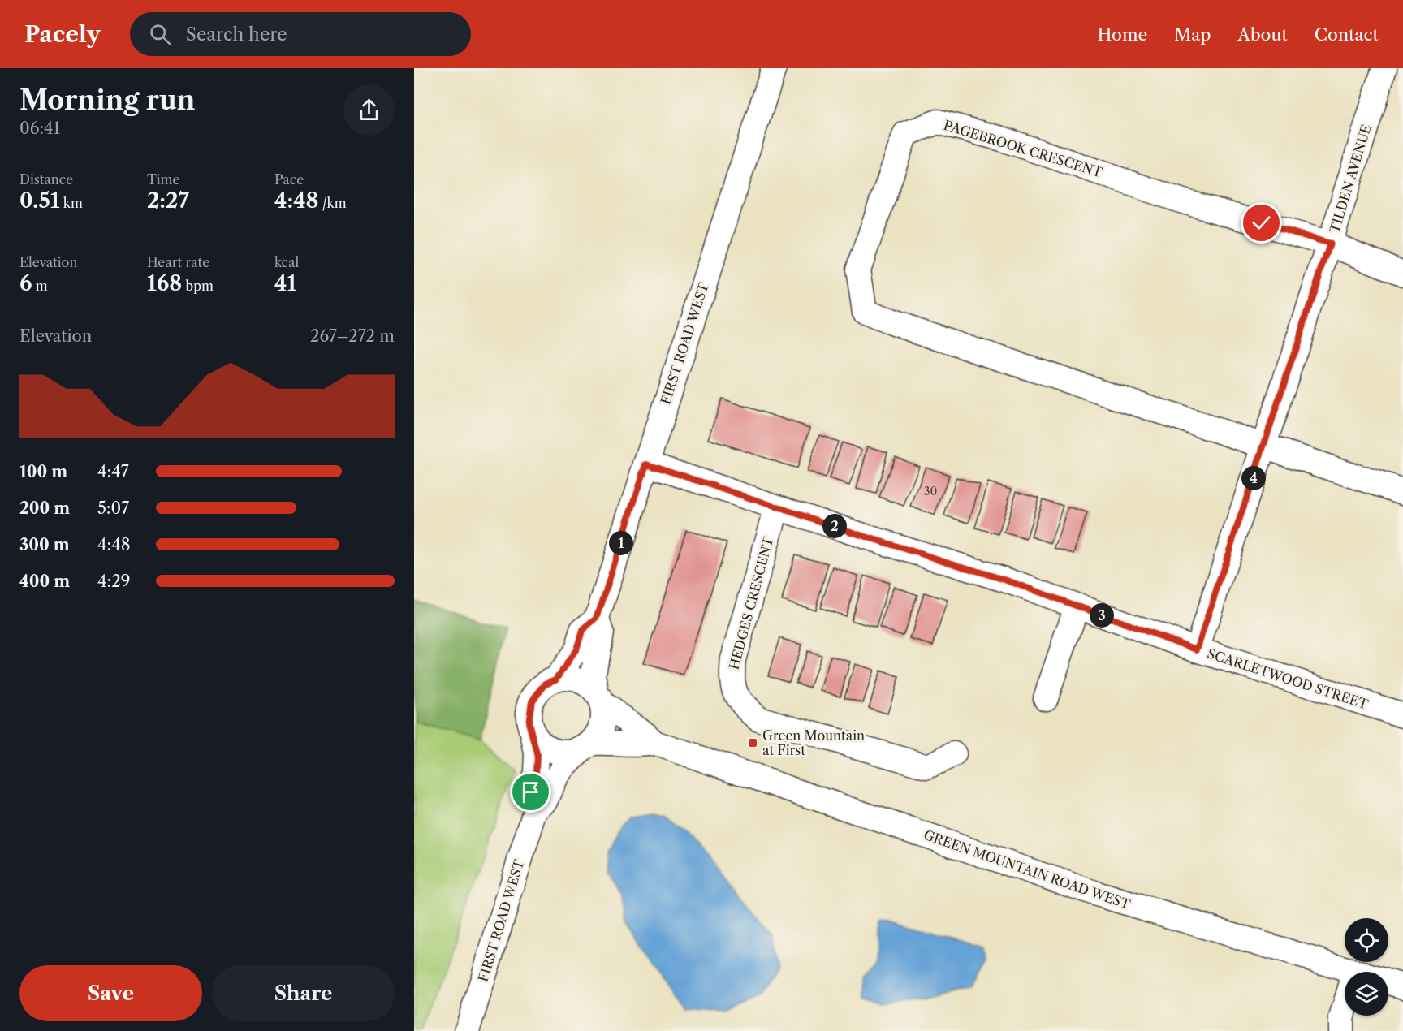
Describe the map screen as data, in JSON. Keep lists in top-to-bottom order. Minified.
{"streets":{"street":["PAGEBROOK CRESCENT","TILDEN AVENUE","FIRST ROAD WEST","HEDGES CRESCENT","SCARLETWOOD STREET","GREEN MOUNTAIN ROAD WEST"]},"crossings":[["PAGEBROOK CRESCENT","TILDEN AVENUE"],["TILDEN AVENUE","SCARLETWOOD STREET"],["FIRST ROAD WEST","SCARLETWOOD STREET"],["FIRST ROAD WEST","GREEN MOUNTAIN ROAD WEST"],["HEDGES CRESCENT","SCARLETWOOD STREET"]],"places":{"transit":["Green Mountain at First"]},"house_numbers":["30"],"page":{"header":"Pacely","search":"Search here","nav":["Home","Map","About","Contact"],"heading":["Morning run","06:41"],"stats":[["Distance","0.51 km"],["Time","2:27"],["Pace","4:48 /km"],["Elevation","6 m"],["Heart rate","168 bpm"],["kcal","41"]],"chart":["Elevation","267–272 m"],"list":[{"name":"100 m","note":"4:47"},{"name":"200 m","note":"5:07"},{"name":"300 m","note":"4:48"},{"name":"400 m","note":"4:29"}],"pins":["4","2","1","3"],"buttons":["Save","Share"]}}
